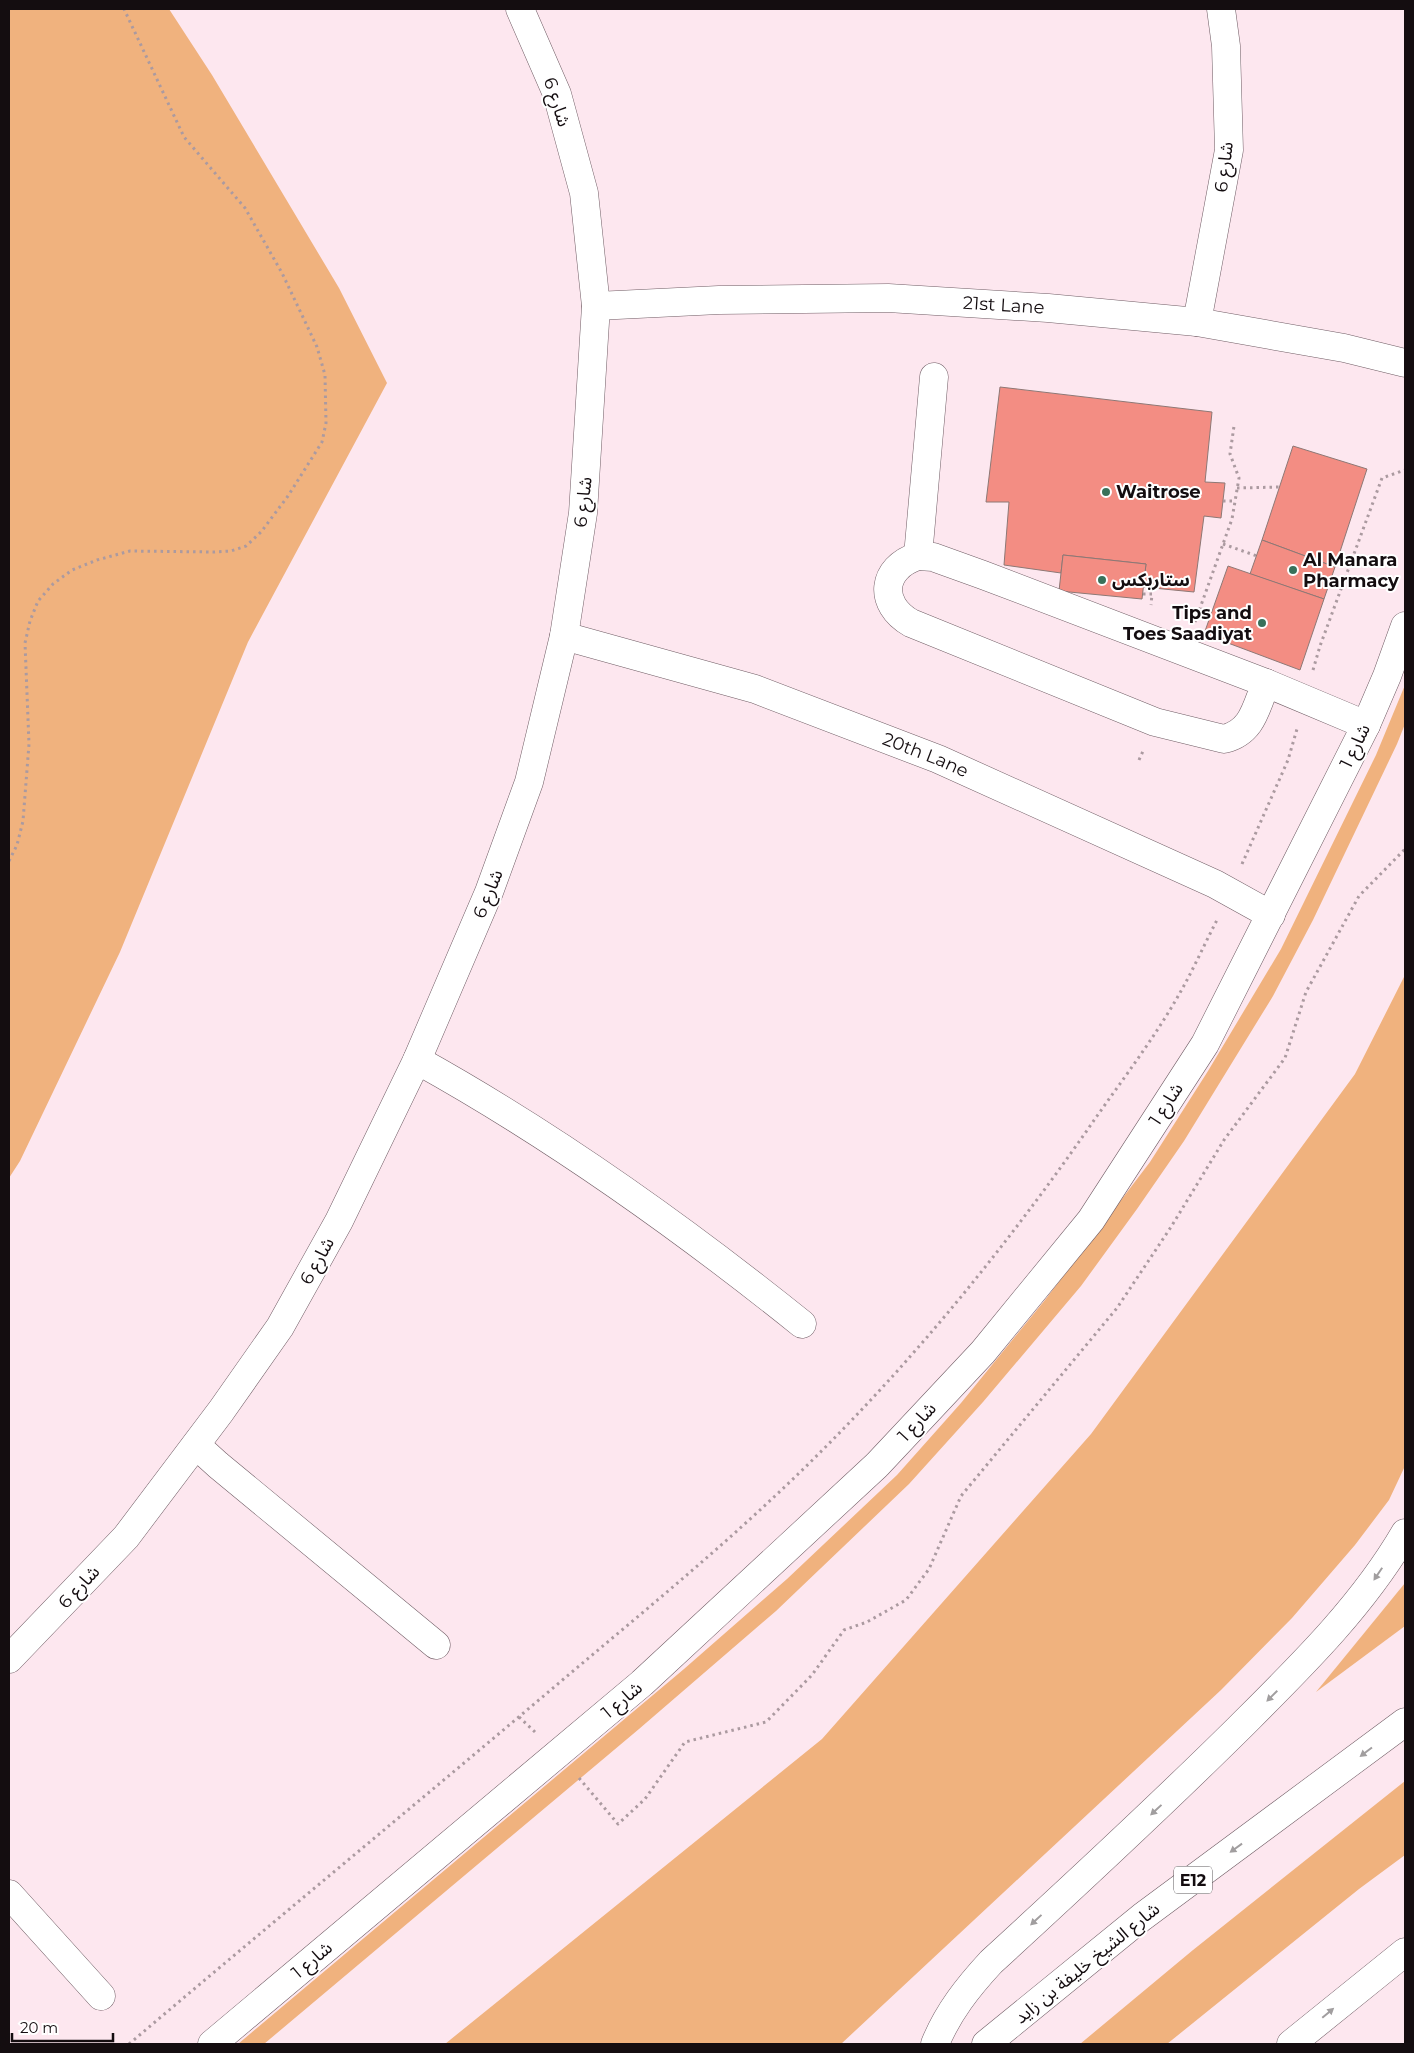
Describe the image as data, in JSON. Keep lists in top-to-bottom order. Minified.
{"streets":{"main road":["شارع 6","21st Lane","شارع 1","20th Lane","E12","شارع الشيخ خليفة بن زايد"]},"crossings":[["شارع 6","21st Lane"],["شارع 6","20th Lane"],["شارع 1","20th Lane"]],"places":["Waitrose","Al Manara Pharmacy","ستاربكس","Tips and Toes Saadiyat"],"scale_bar":"20 m"}
